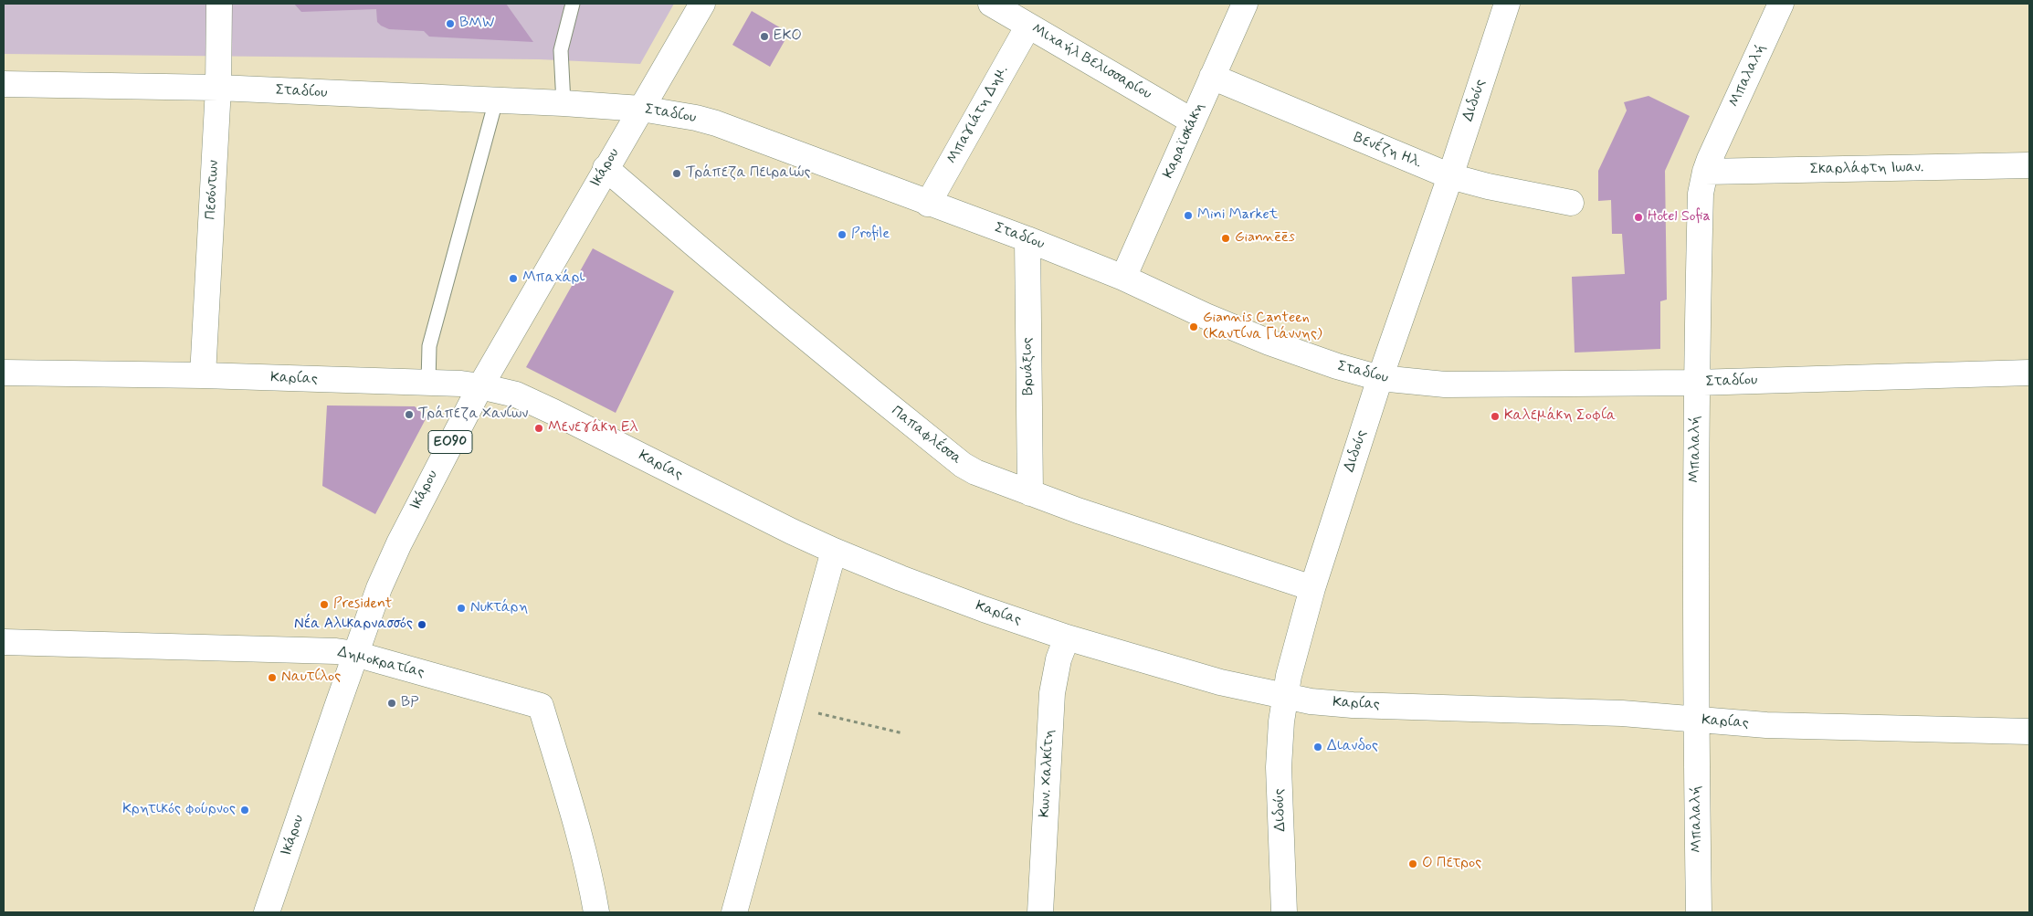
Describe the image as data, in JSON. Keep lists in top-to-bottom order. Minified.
{"streets":{"street":["Μιχαήλ Βελισσαρίου","Μπαλαλή","Σταδίου","Διδούς","Μπαγιάτη Δημ.","Καραϊσκάκη","Βενέζη Ηλ.","Ικάρου","Σκαρλάφτη Ιωαν.","Πεσόντων","Βρυάξιος","Καρίας","Παπαφλέσσα","ΕΟ90","Δημοκρατίας","Κων. Χαλκίτη"]},"crossings":[["Μιχαήλ Βελισσαρίου","Μπαγιάτη Δημ."],["Μιχαήλ Βελισσαρίου","Καραϊσκάκη"],["Μπαλαλή","Σταδίου"],["Μπαλαλή","Σκαρλάφτη Ιωαν."],["Μπαλαλή","Καρίας"],["Σταδίου","Διδούς"],["Σταδίου","Μπαγιάτη Δημ."],["Σταδίου","Καραϊσκάκη"],["Σταδίου","Ικάρου"],["Σταδίου","Πεσόντων"],["Σταδίου","Βρυάξιος"],["Διδούς","Βενέζη Ηλ."],["Διδούς","Καρίας"],["Διδούς","Παπαφλέσσα"],["Καραϊσκάκη","Βενέζη Ηλ."],["Ικάρου","Καρίας"],["Ικάρου","Παπαφλέσσα"],["Ικάρου","Δημοκρατίας"],["Πεσόντων","Καρίας"],["Βρυάξιος","Παπαφλέσσα"],["Καρίας","Κων. Χαλκίτη"]],"places":["BMW","ΕΚΟ","Τράπεζα Πειραιώς","Mini Market","Hotel Sofia","Profile","Giannēēs","Μπαχάρι","Giannis Canteen (Καντίνα Γιάννης)","Τράπεζα Χανίων","Καλεμάκη Σοφία","Μενεγάκη Ελ","President","Νυκτάρη","Νέα Αλικαρνασσός","Ναυτίλος","BP","Διανδος","Κρητικός φούρνος","Ο Πετρος"]}
